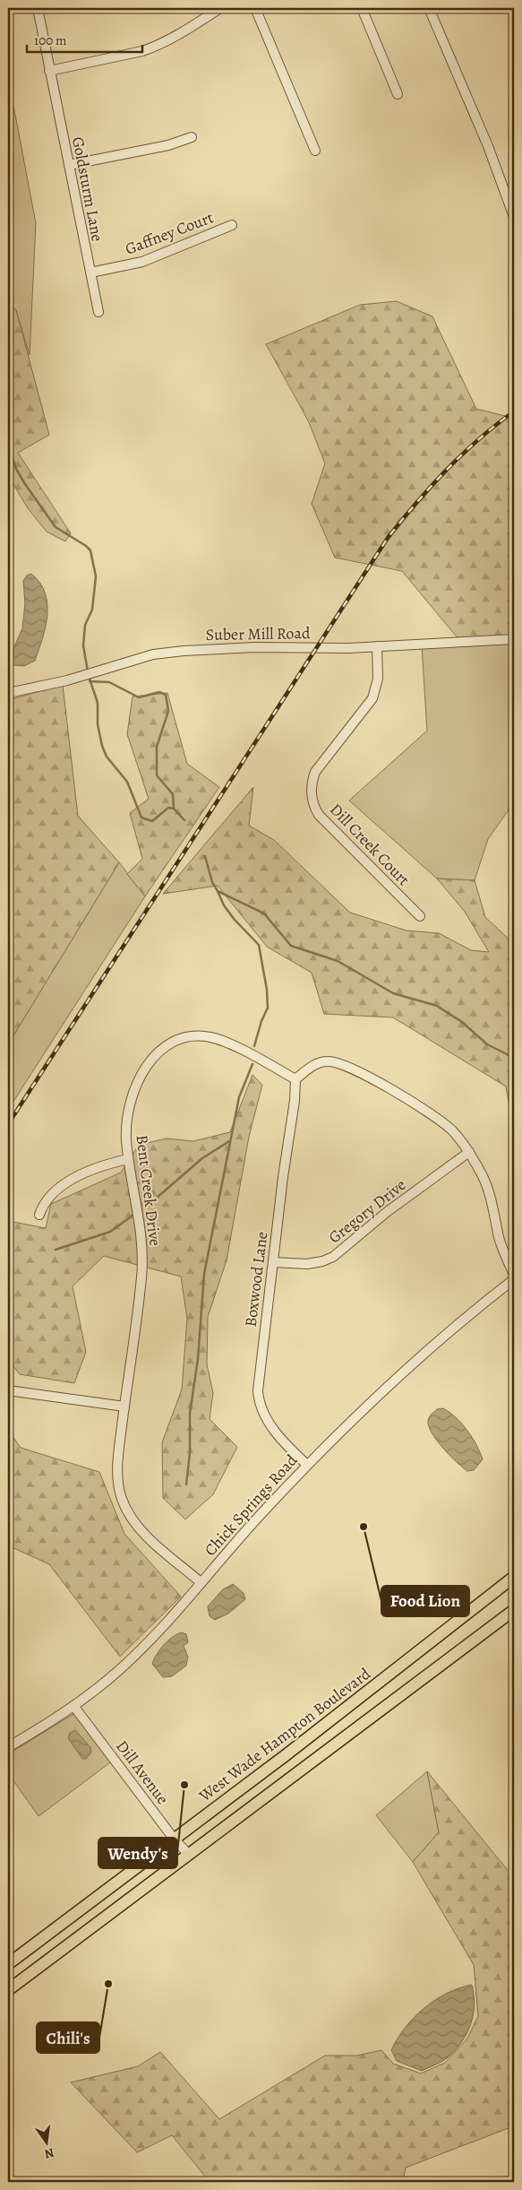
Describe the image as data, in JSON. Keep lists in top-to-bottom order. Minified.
{"streets":{"main road":["West Wade Hampton Boulevard"],"street":["Goldsturm Lane","Gaffney Court","Suber Mill Road","Dill Creek Court","Bent Creek Drive","Gregory Drive","Boxwood Lane","Chick Springs Road","Dill Avenue"]},"crossings":[["Goldsturm Lane","Gaffney Court"],["Suber Mill Road","Dill Creek Court"],["Bent Creek Drive","Boxwood Lane"],["Bent Creek Drive","Chick Springs Road"],["Gregory Drive","Boxwood Lane"],["Boxwood Lane","Chick Springs Road"],["Chick Springs Road","Dill Avenue"],["West Wade Hampton Boulevard","Dill Avenue"]],"places":["Food Lion","Wendy's","Chili's"],"scale_bar":"100 m","north":"bottom"}
